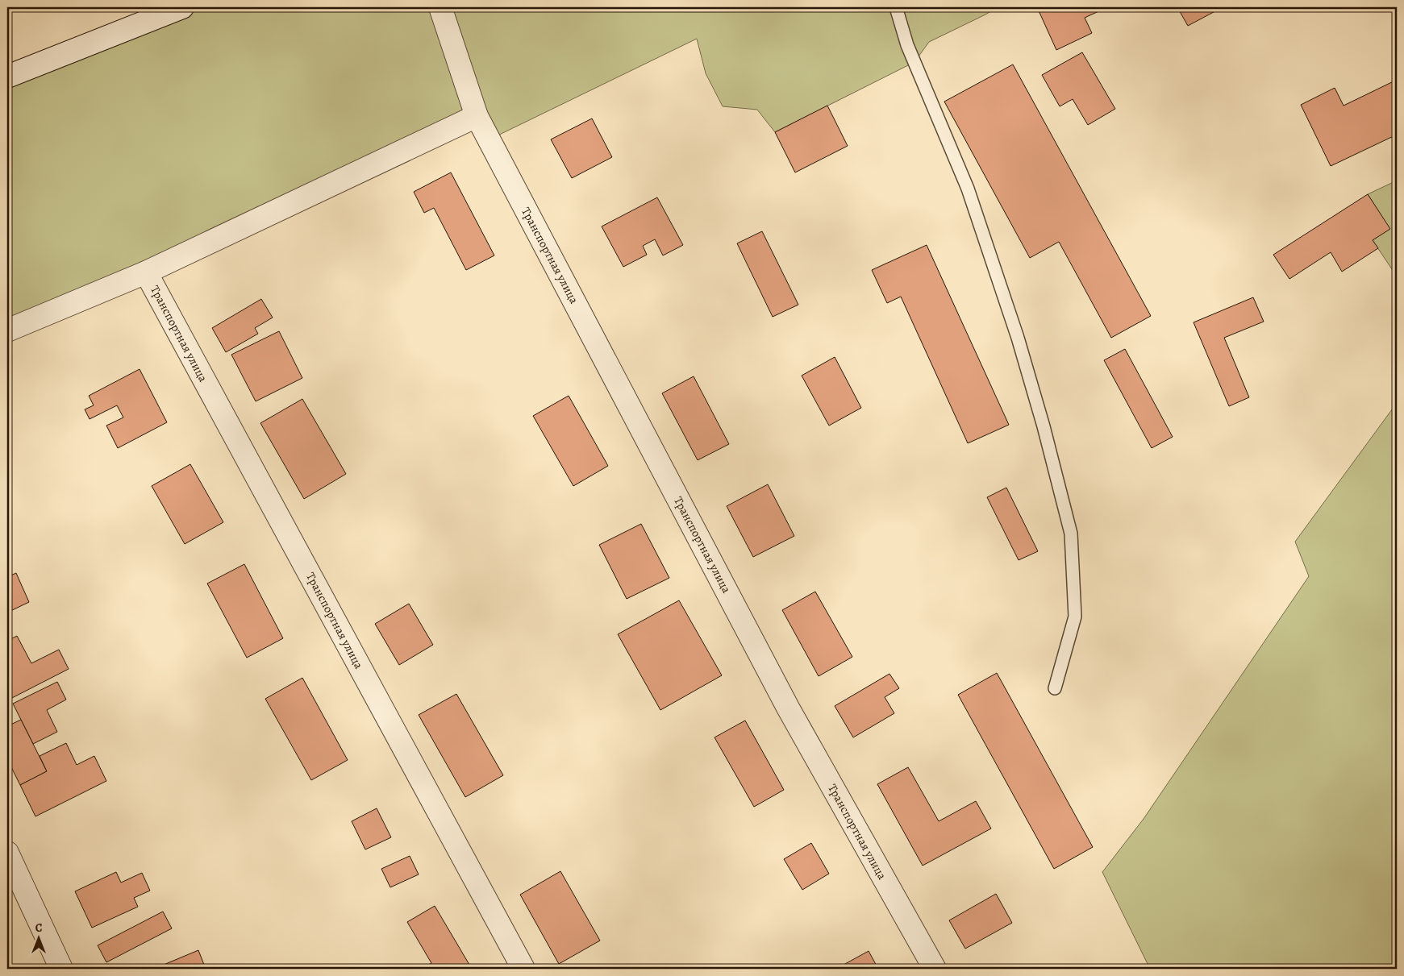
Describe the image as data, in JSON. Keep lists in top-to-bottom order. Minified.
{"streets":{"street":["Транспортная улица"]},"north":"top"}
